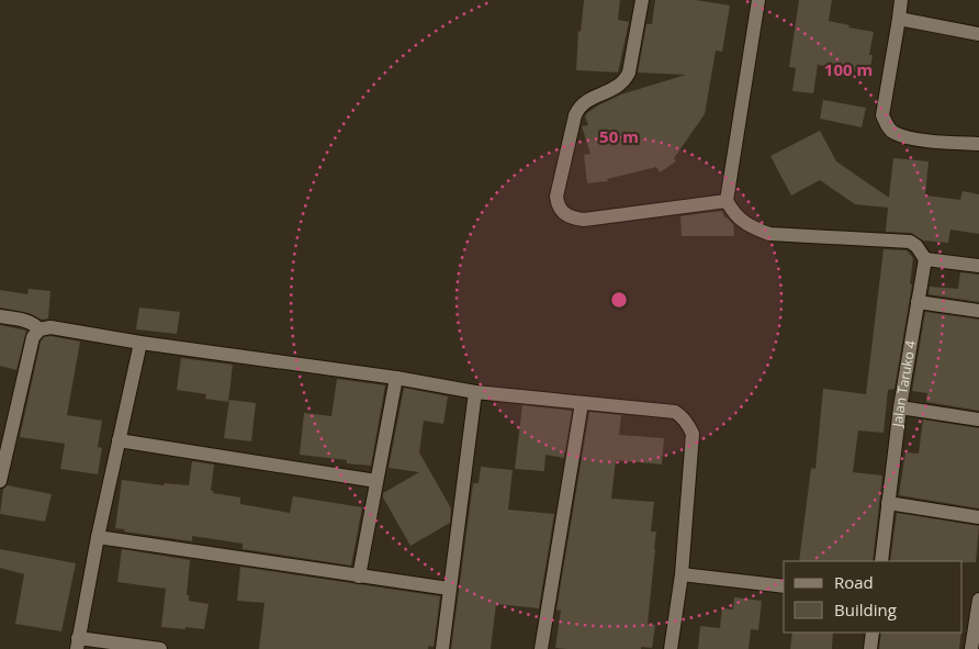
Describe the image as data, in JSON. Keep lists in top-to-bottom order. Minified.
{"streets":{"street":["Jalan Taruko 4"]},"legend":["Road","Building"],"rings":["100 m","50 m"]}
